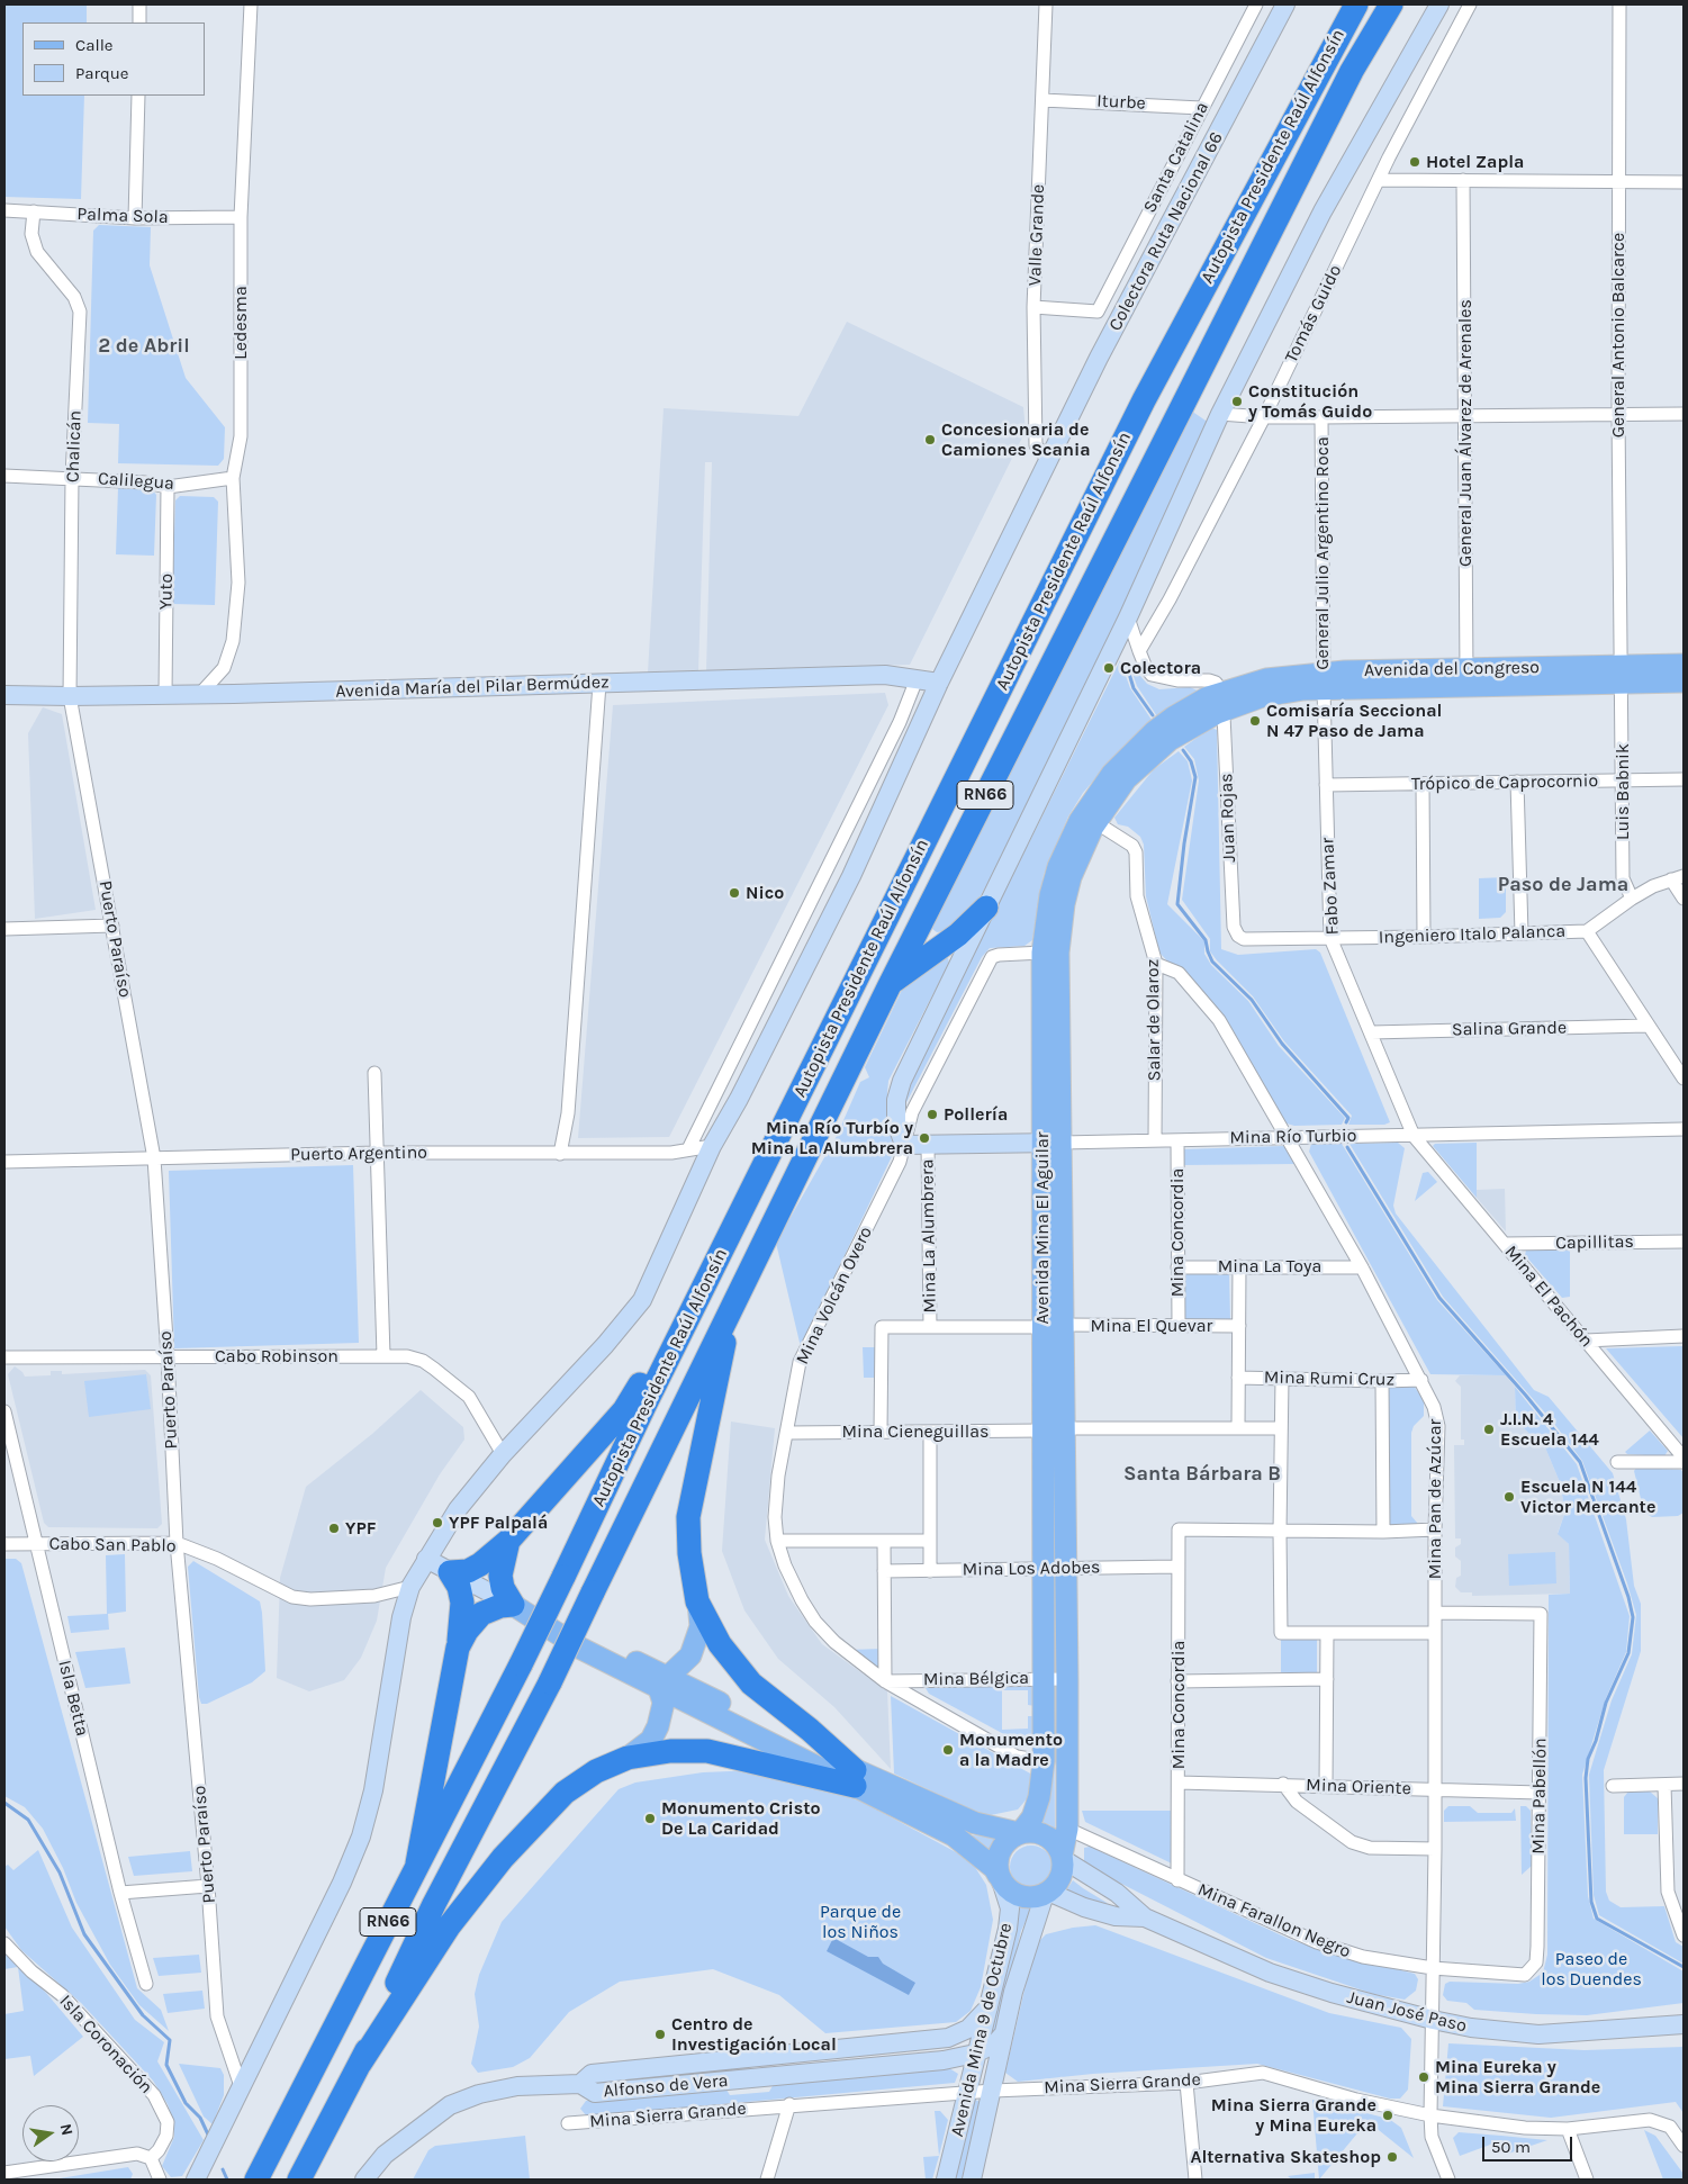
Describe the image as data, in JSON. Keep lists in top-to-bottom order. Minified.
{"streets":{"highway":["Autopista Presidente Raúl Alfonsín","RN66"],"main road":["Avenida del Congreso","Avenida Mina El Aguilar"],"street":["Iturbe","Santa Catalina","Palma Sola","Colectora Ruta Nacional 66","Valle Grande","Tomás Guido","Ledesma","General Antonio Balcarce","General Juan Álvarez de Arenales","Chalicán","Calilegua","General Julio Argentino Roca","Yuto","Avenida María del Pilar Bermúdez","Trópico de Caprocornio","Luis Babnik","Juan Rojas","Fabo Zamar","Ingeniero Italo Palanca","Puerto Paraíso","Salar de Olaroz","Salina Grande","Mina Río Turbio","Puerto Argentino","Mina Concordia","Mina La Alumbrera","Capillitas","Mina La Toya","Mina Volcán Overo","Mina El Pachón","Mina El Quevar","Cabo Robinson","Mina Rumi Cruz","Mina Cieneguillas","Mina Pan de Azúcar","Cabo San Pablo","Mina Los Adobes","Mina Bélgica","Isla Betta","Mina Oriente","Mina Pabellón","Mina Farallon Negro","Juan José Paso","Avenida Mina 9 de Octubre","Isla Coronación","Mina Sierra Grande","Alfonso de Vera"]},"crossings":[["Iturbe","Santa Catalina"],["Iturbe","Valle Grande"],["Santa Catalina","Valle Grande"],["Palma Sola","Ledesma"],["Palma Sola","Chalicán"],["Colectora Ruta Nacional 66","Valle Grande"],["Colectora Ruta Nacional 66","Avenida María del Pilar Bermúdez"],["Colectora Ruta Nacional 66","Puerto Paraíso"],["Colectora Ruta Nacional 66","Puerto Argentino"],["Colectora Ruta Nacional 66","Cabo Robinson"],["Colectora Ruta Nacional 66","Cabo San Pablo"],["Ledesma","Calilegua"],["Ledesma","Avenida María del Pilar Bermúdez"],["General Antonio Balcarce","Avenida del Congreso"],["General Antonio Balcarce","Luis Babnik"],["General Juan Álvarez de Arenales","Avenida del Congreso"],["Chalicán","Calilegua"],["Chalicán","Avenida María del Pilar Bermúdez"],["Chalicán","Puerto Paraíso"],["Calilegua","Yuto"],["General Julio Argentino Roca","Avenida del Congreso"],["General Julio Argentino Roca","Fabo Zamar"],["Yuto","Avenida María del Pilar Bermúdez"],["Avenida del Congreso","Luis Babnik"],["Avenida del Congreso","Juan Rojas"],["Avenida del Congreso","Fabo Zamar"],["Avenida del Congreso","Avenida Mina El Aguilar"],["Avenida María del Pilar Bermúdez","Puerto Paraíso"],["Trópico de Caprocornio","Luis Babnik"],["Trópico de Caprocornio","Fabo Zamar"],["Luis Babnik","Ingeniero Italo Palanca"],["Juan Rojas","Ingeniero Italo Palanca"],["Juan Rojas","Avenida Mina El Aguilar"],["Fabo Zamar","Ingeniero Italo Palanca"],["Fabo Zamar","Salina Grande"],["Fabo Zamar","Mina Río Turbio"],["Fabo Zamar","Mina El Pachón"],["Puerto Paraíso","Puerto Argentino"],["Puerto Paraíso","Cabo Robinson"],["Puerto Paraíso","Cabo San Pablo"],["Salar de Olaroz","Mina Río Turbio"],["Salar de Olaroz","Avenida Mina El Aguilar"],["Salar de Olaroz","Mina Pan de Azúcar"],["Mina Río Turbio","Avenida Mina El Aguilar"],["Mina Río Turbio","Mina Concordia"],["Mina Río Turbio","Mina La Alumbrera"],["Mina Río Turbio","Mina Volcán Overo"],["Mina Río Turbio","Mina El Pachón"],["Mina Río Turbio","Mina Pan de Azúcar"],["Avenida Mina El Aguilar","Mina Volcán Overo"],["Avenida Mina El Aguilar","Mina El Quevar"],["Avenida Mina El Aguilar","Mina Cieneguillas"],["Avenida Mina El Aguilar","Mina Los Adobes"],["Avenida Mina El Aguilar","Mina Bélgica"],["Avenida Mina El Aguilar","Mina Farallon Negro"],["Avenida Mina El Aguilar","Juan José Paso"],["Avenida Mina El Aguilar","Avenida Mina 9 de Octubre"],["Mina Concordia","Mina La Toya"],["Mina Concordia","Mina El Quevar"],["Mina Concordia","Mina Los Adobes"],["Mina Concordia","Mina Oriente"],["Mina Concordia","Mina Farallon Negro"],["Mina La Alumbrera","Mina El Quevar"],["Capillitas","Mina El Pachón"],["Mina La Toya","Mina Pan de Azúcar"],["Mina Volcán Overo","Mina Cieneguillas"],["Mina Volcán Overo","Mina Bélgica"],["Mina El Quevar","Mina Cieneguillas"],["Mina Rumi Cruz","Mina Pan de Azúcar"],["Mina Pan de Azúcar","Mina Oriente"],["Mina Pan de Azúcar","Mina Pabellón"],["Mina Pan de Azúcar","Mina Farallon Negro"],["Mina Pan de Azúcar","Juan José Paso"],["Mina Pan de Azúcar","Mina Sierra Grande"],["Cabo San Pablo","Isla Betta"],["Mina Oriente","Mina Pabellón"],["Mina Pabellón","Mina Farallon Negro"],["Juan José Paso","Avenida Mina 9 de Octubre"],["Avenida Mina 9 de Octubre","Mina Sierra Grande"],["Avenida Mina 9 de Octubre","Alfonso de Vera"]],"districts":["2 de Abril","Paso de Jama","Santa Bárbara B"],"parks":["Parque de los Niños","Paseo de los Duendes"],"places":["Hotel Zapla","Constitución y Tomás Guido","Concesionaria de Camiones Scania","Colectora","Comisaría Seccional N 47 Paso de Jama","Nico","Pollería","Mina Río Turbío y Mina La Alumbrera","J.I.N. 4 Escuela 144","Escuela N 144 Victor Mercante","YPF Palpalá","YPF","Monumento a la Madre","Monumento Cristo De La Caridad","Centro de Investigación Local","Mina Eureka y Mina Sierra Grande","Mina Sierra Grande y Mina Eureka","Alternativa Skateshop"],"legend":["Calle","Parque"],"scale_bar":"50 m","north":"right"}
